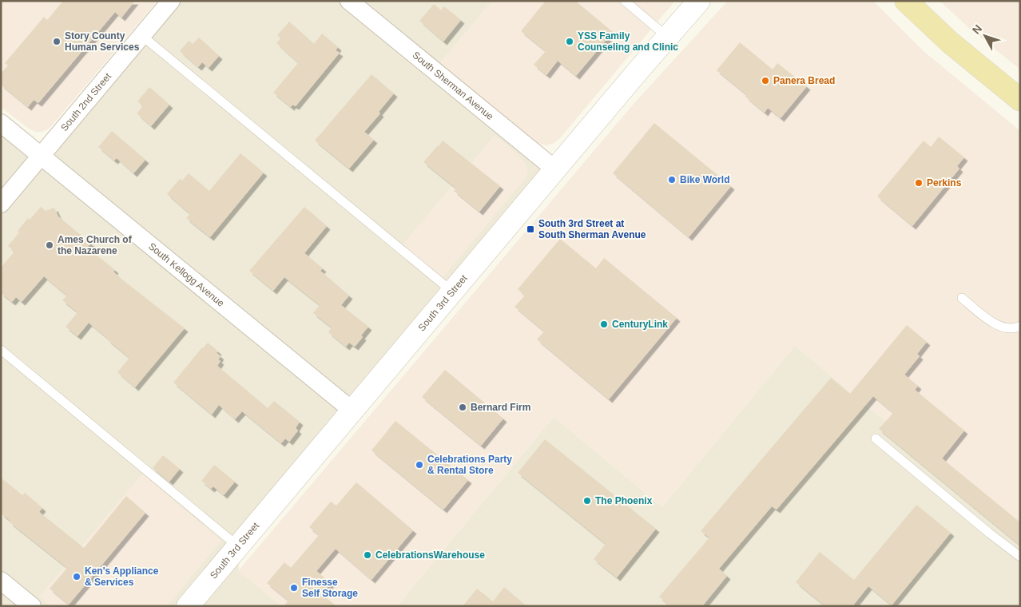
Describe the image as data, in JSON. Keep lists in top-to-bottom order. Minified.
{"streets":{"main road":["South 3rd Street"],"street":["South Sherman Avenue","South 2nd Street","South Kellogg Avenue"]},"crossings":[["South Sherman Avenue","South 3rd Street"],["South 2nd Street","South Kellogg Avenue"],["South Kellogg Avenue","South 3rd Street"]],"places":{"other":["Story County Human Services","YSS Family Counseling and Clinic","Panera Bread","Bike World","Perkins","Ames Church of the Nazarene","CenturyLink","Bernard Firm","Celebrations Party & Rental Store","The Phoenix","CelebrationsWarehouse","Ken's Appliance & Services","Finesse Self Storage"],"transit":["South 3rd Street at South Sherman Avenue"]},"north":"top left"}
